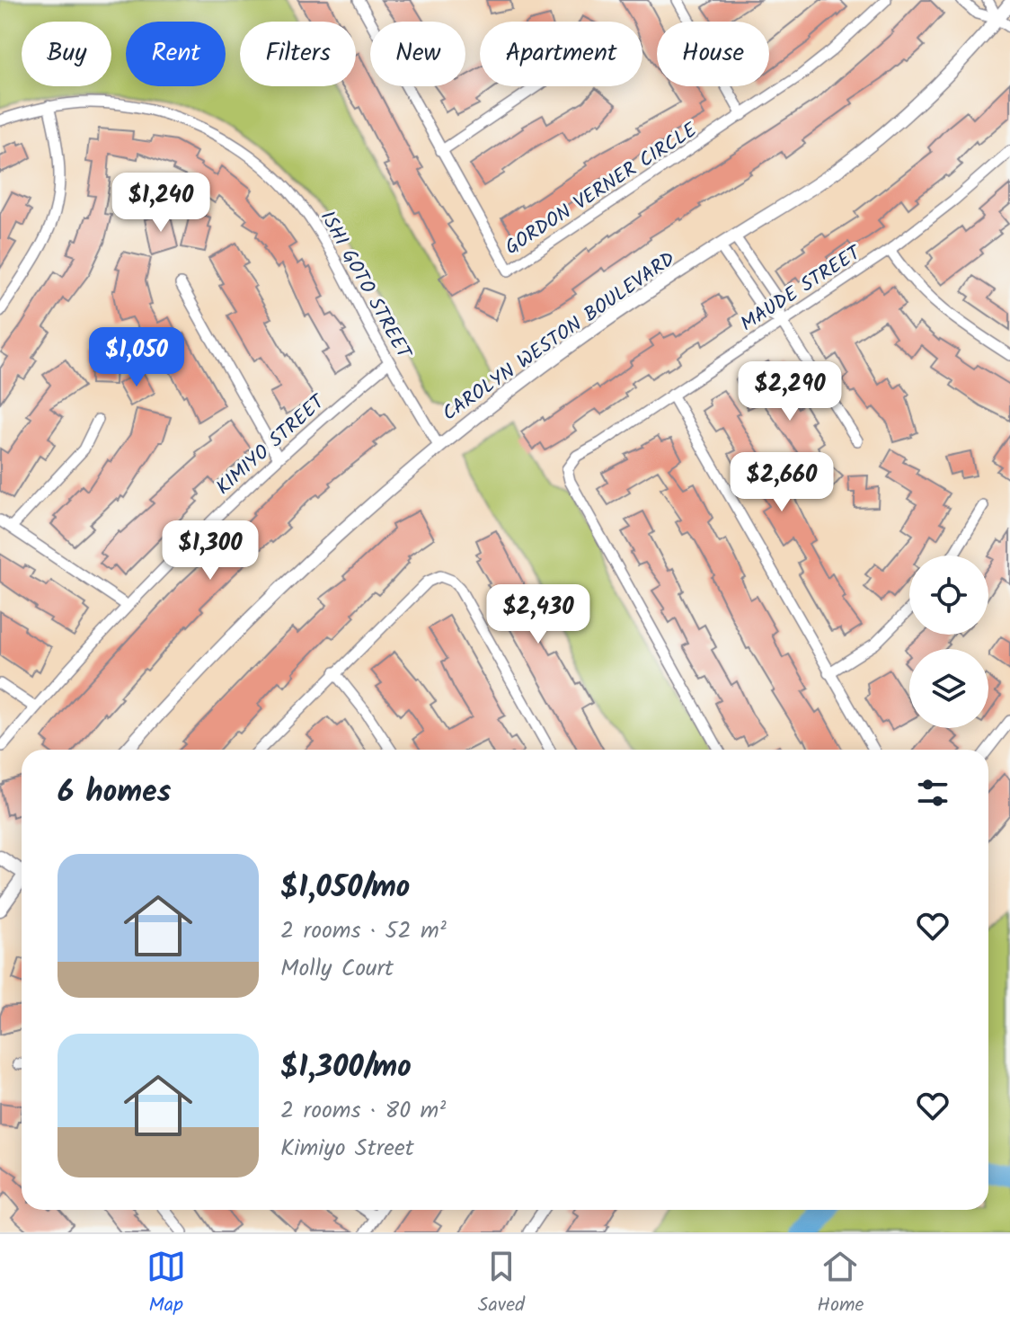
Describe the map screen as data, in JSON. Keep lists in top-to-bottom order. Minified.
{"streets":{"street":["GORDON VERNER CIRCLE","ISHI GOTO STREET","MAUDE STREET","CAROLYN WESTON BOULEVARD","KIMIYO STREET"]},"crossings":[["ISHI GOTO STREET","CAROLYN WESTON BOULEVARD"],["ISHI GOTO STREET","KIMIYO STREET"]],"page":{"chip":["Buy","Rent","Filters","New","Apartment","House"],"price":["$1,240","$1,050","$2,290","$2,660","$1,300","$2,430"],"heading":"6 homes","list":[{"name":"$1,050/mo","note":"2 rooms · 52 m² · Molly Court"},{"name":"$1,300/mo","note":"2 rooms · 80 m² · Kimiyo Street"}],"tabs":["Map","Saved","Home"]}}
